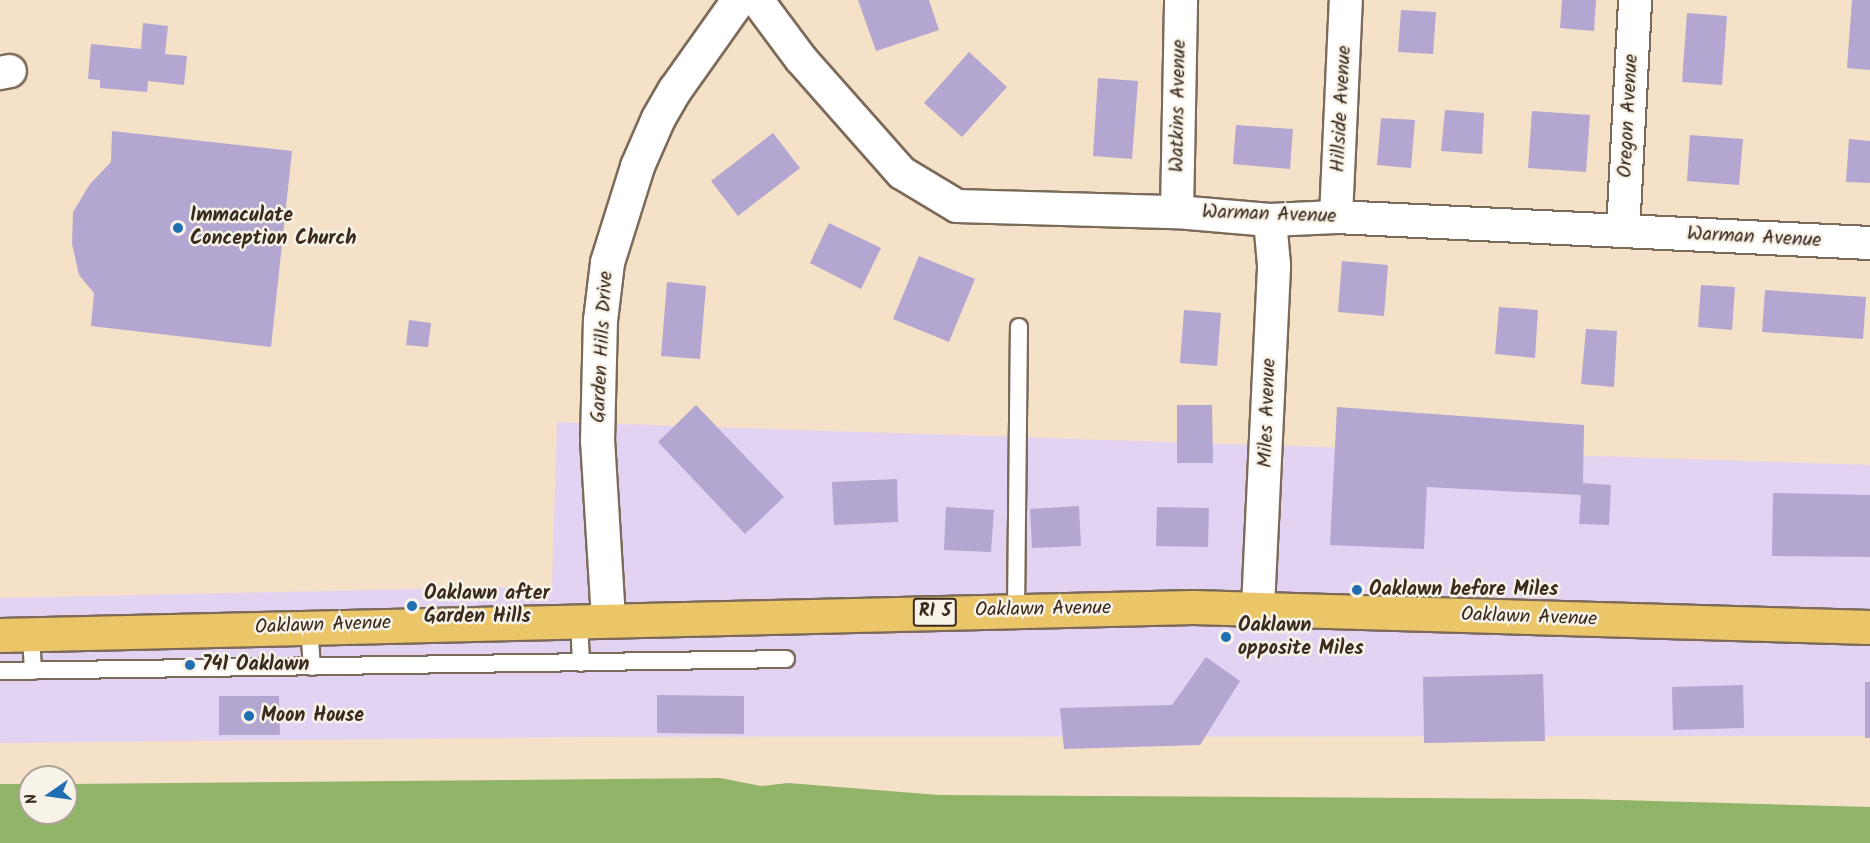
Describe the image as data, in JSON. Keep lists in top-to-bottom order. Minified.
{"streets":{"main road":["Oaklawn Avenue","RI 5"],"street":["Watkins Avenue","Hillside Avenue","Oregon Avenue","Warman Avenue","Garden Hills Drive","Miles Avenue"]},"crossings":[["Watkins Avenue","Warman Avenue"],["Hillside Avenue","Warman Avenue"],["Oregon Avenue","Warman Avenue"],["Warman Avenue","Miles Avenue"],["Garden Hills Drive","Oaklawn Avenue"],["Miles Avenue","Oaklawn Avenue"]],"places":["Immaculate Conception Church","Oaklawn before Miles","Oaklawn after Garden Hills","Oaklawn opposite Miles","741 Oaklawn","Moon House"],"north":"left"}
